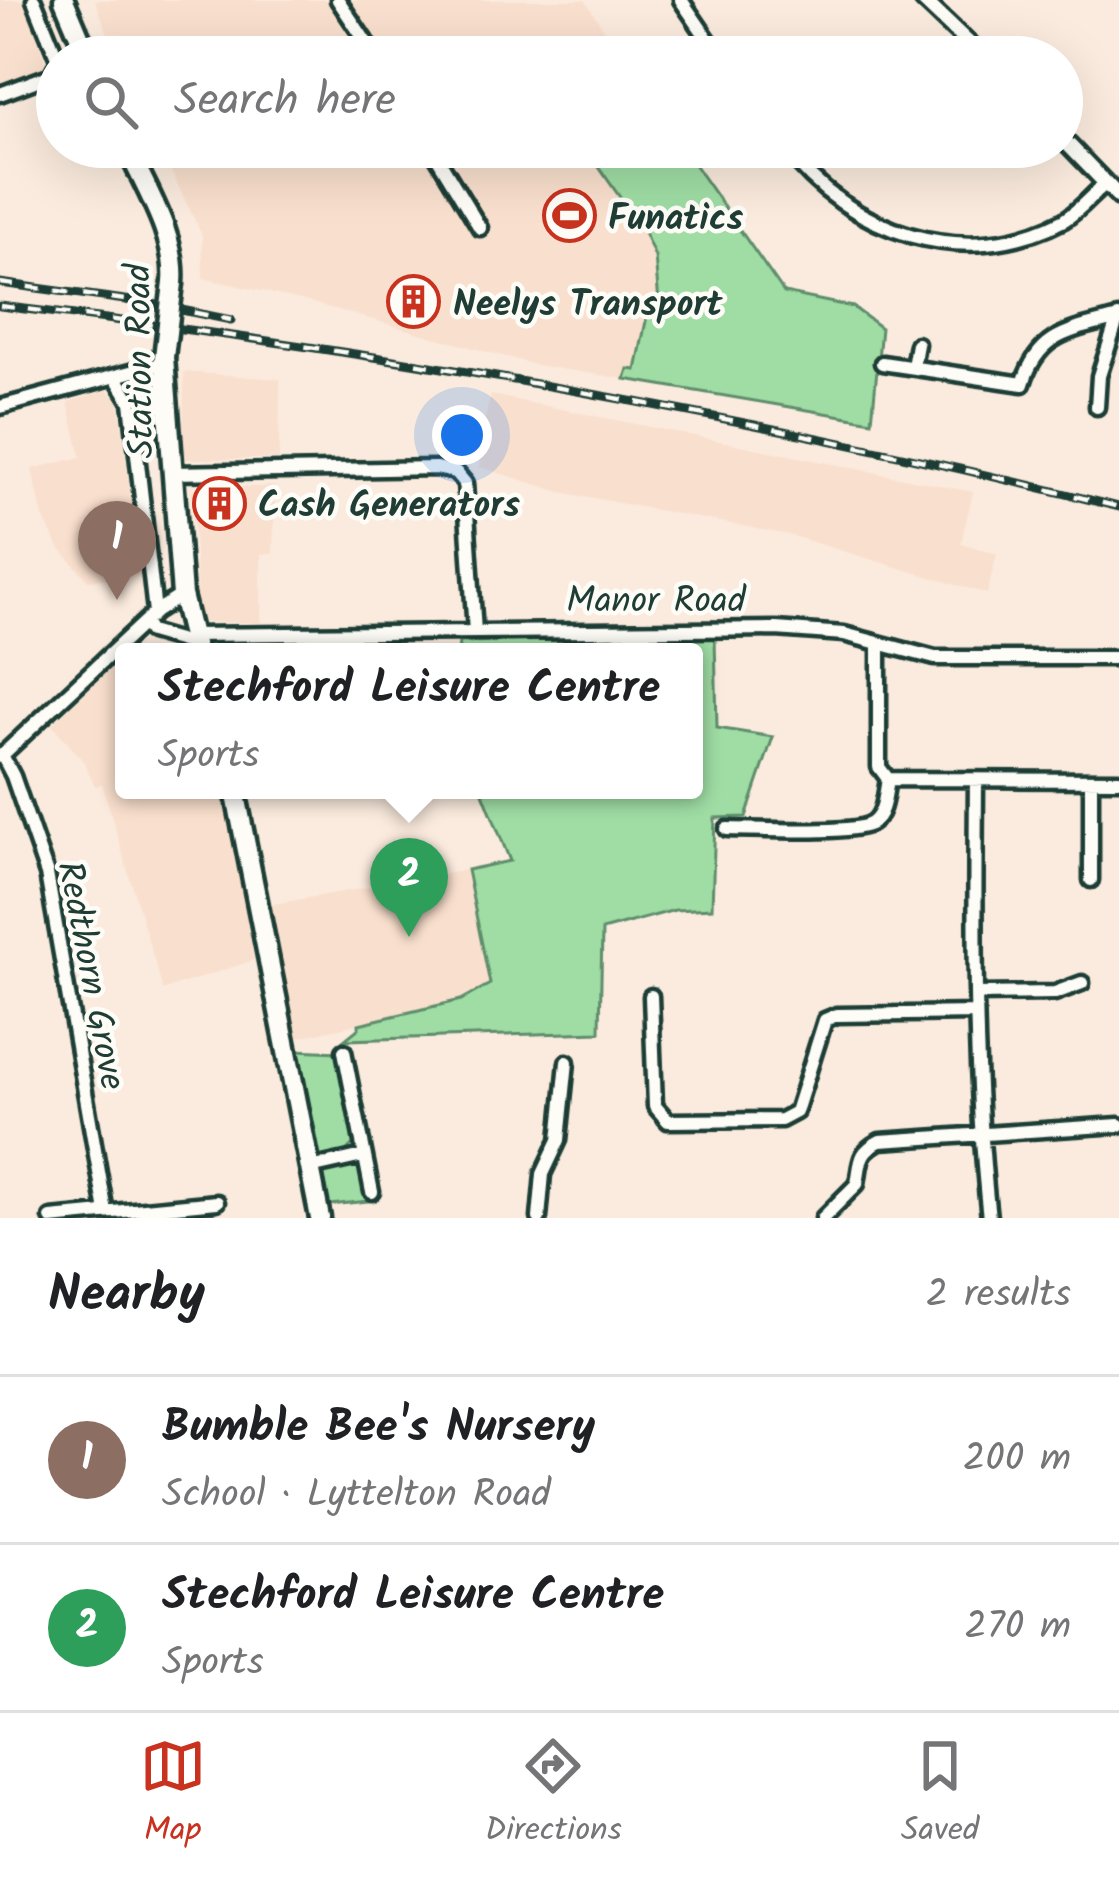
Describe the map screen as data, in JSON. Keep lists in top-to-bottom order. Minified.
{"streets":{"main road":["Station Road"],"street":["Manor Road","Redthorn Grove"]},"places":{"sports":["Funatics"],"building":["Neelys Transport","Cash Generators"]},"page":{"search":"Search here","pins":["1","2"],"popup":["Stechford Leisure Centre","Sports"],"heading":["Nearby","2 results"],"list":[{"mark":"1","name":"Bumble Bee's Nursery","note":"School · Lyttelton Road","value":"200 m"},{"mark":"2","name":"Stechford Leisure Centre","note":"Sports","value":"270 m"}],"nav":["Map","Directions","Saved"]}}
